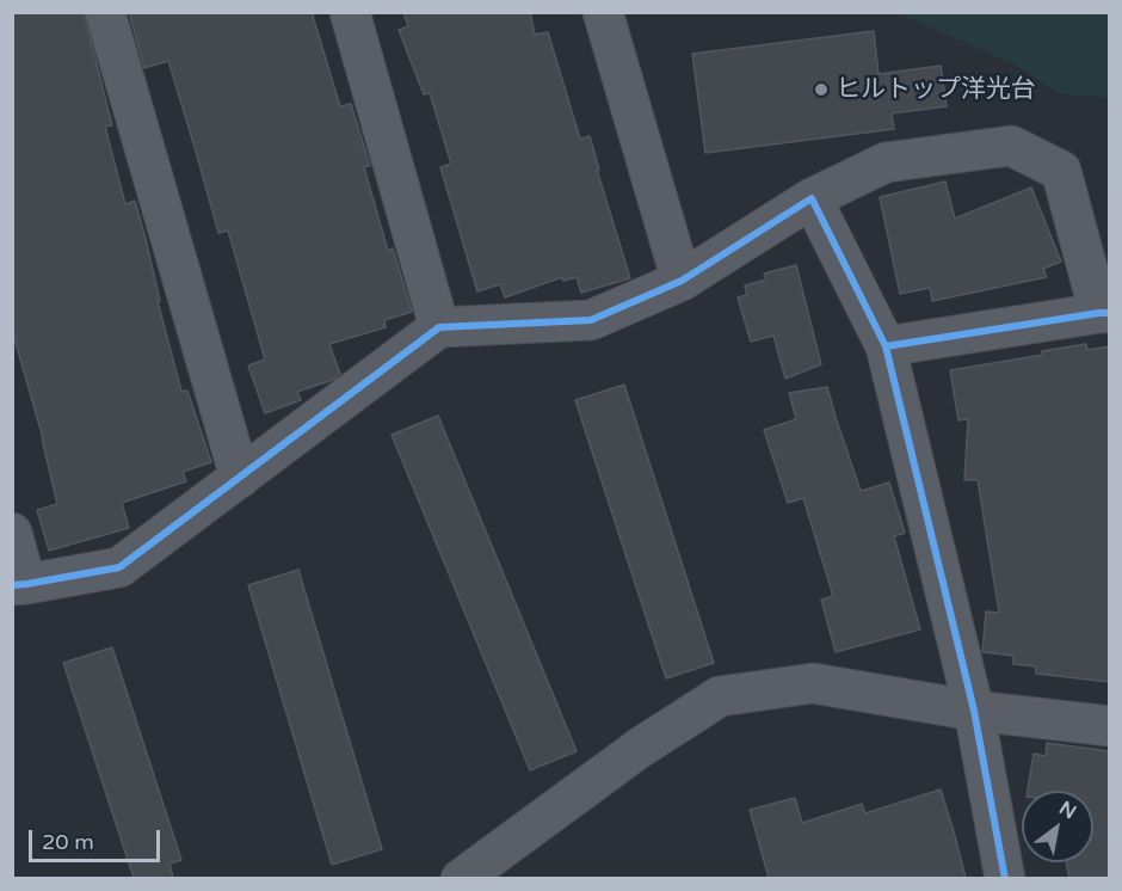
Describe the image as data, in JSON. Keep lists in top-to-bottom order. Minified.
{"places":["ヒルトップ洋光台"],"scale_bar":"20 m","north":"top right"}
